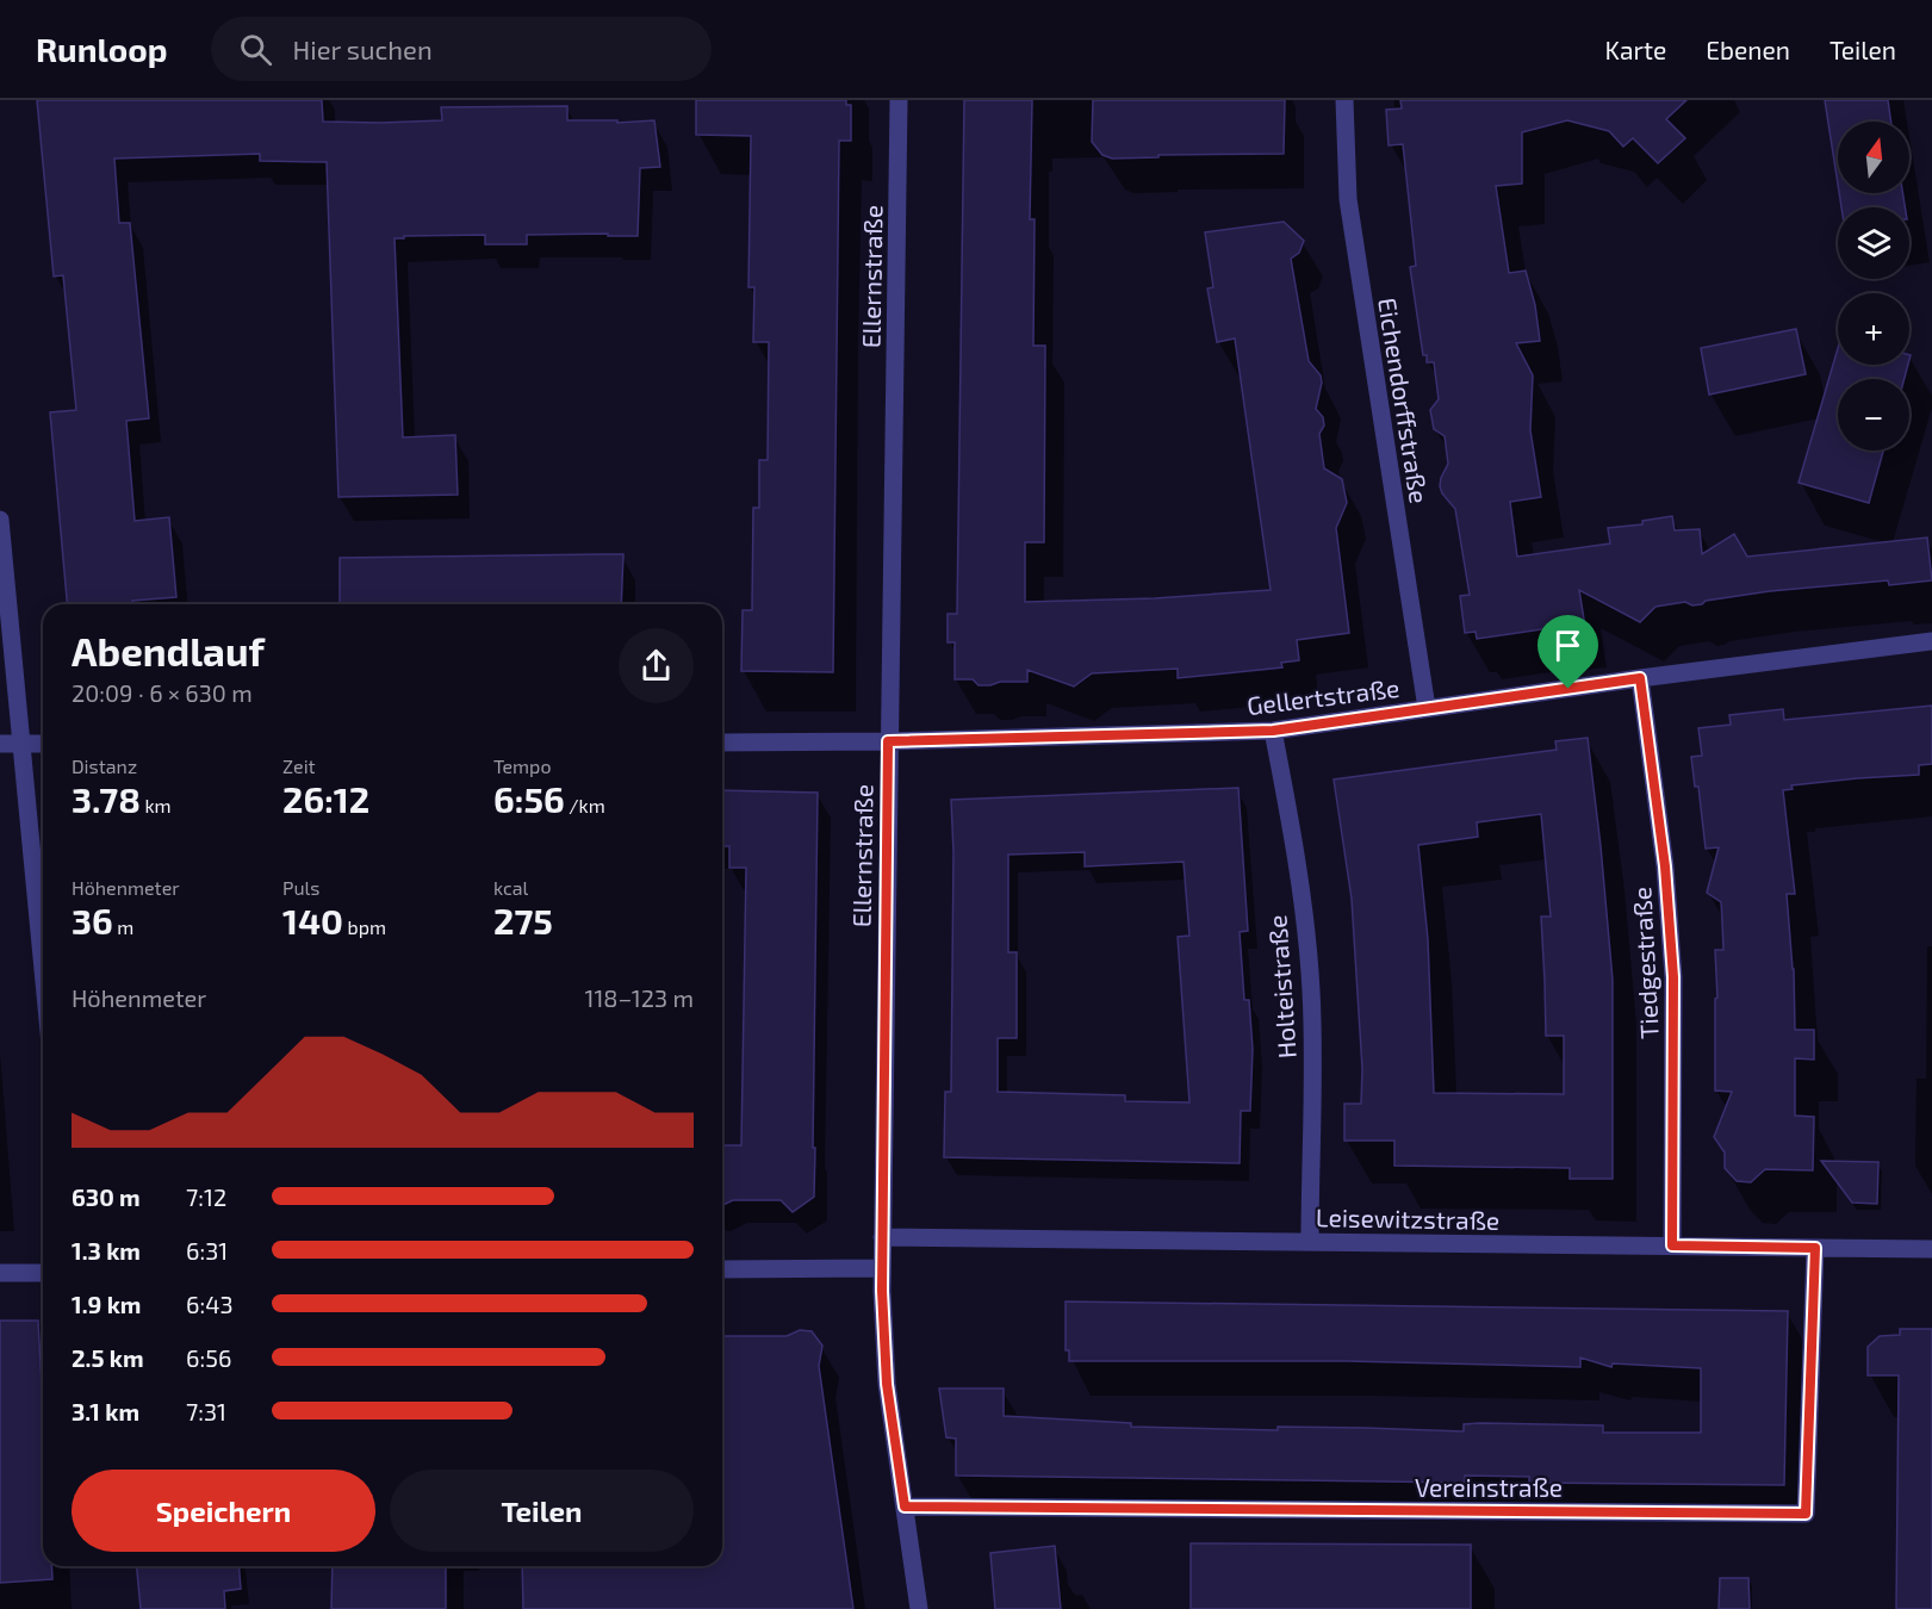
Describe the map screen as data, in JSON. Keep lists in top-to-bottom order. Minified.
{"streets":{"street":["Ellernstraße","Eichendorffstraße","Gellertstraße","Tiedgestraße","Holteistraße","Leisewitzstraße","Vereinstraße"]},"crossings":[["Ellernstraße","Gellertstraße"],["Ellernstraße","Leisewitzstraße"],["Ellernstraße","Vereinstraße"],["Eichendorffstraße","Gellertstraße"],["Gellertstraße","Tiedgestraße"],["Gellertstraße","Holteistraße"],["Tiedgestraße","Leisewitzstraße"],["Holteistraße","Leisewitzstraße"],["Leisewitzstraße","Vereinstraße"]],"north":"top","page":{"header":"Runloop","search":"Hier suchen","nav":["Karte","Ebenen","Teilen"],"map_buttons":["+","−"],"heading":["Abendlauf","20:09 · 6 × 630 m"],"stats":[["Distanz","3.78 km"],["Zeit","26:12"],["Tempo","6:56 /km"],["Höhenmeter","36 m"],["Puls","140 bpm"],["kcal","275"]],"chart":["Höhenmeter","118–123 m"],"list":[{"name":"630 m","note":"7:12"},{"name":"1.3 km","note":"6:31"},{"name":"1.9 km","note":"6:43"},{"name":"2.5 km","note":"6:56"},{"name":"3.1 km","note":"7:31"}],"buttons":["Speichern","Teilen"]}}
